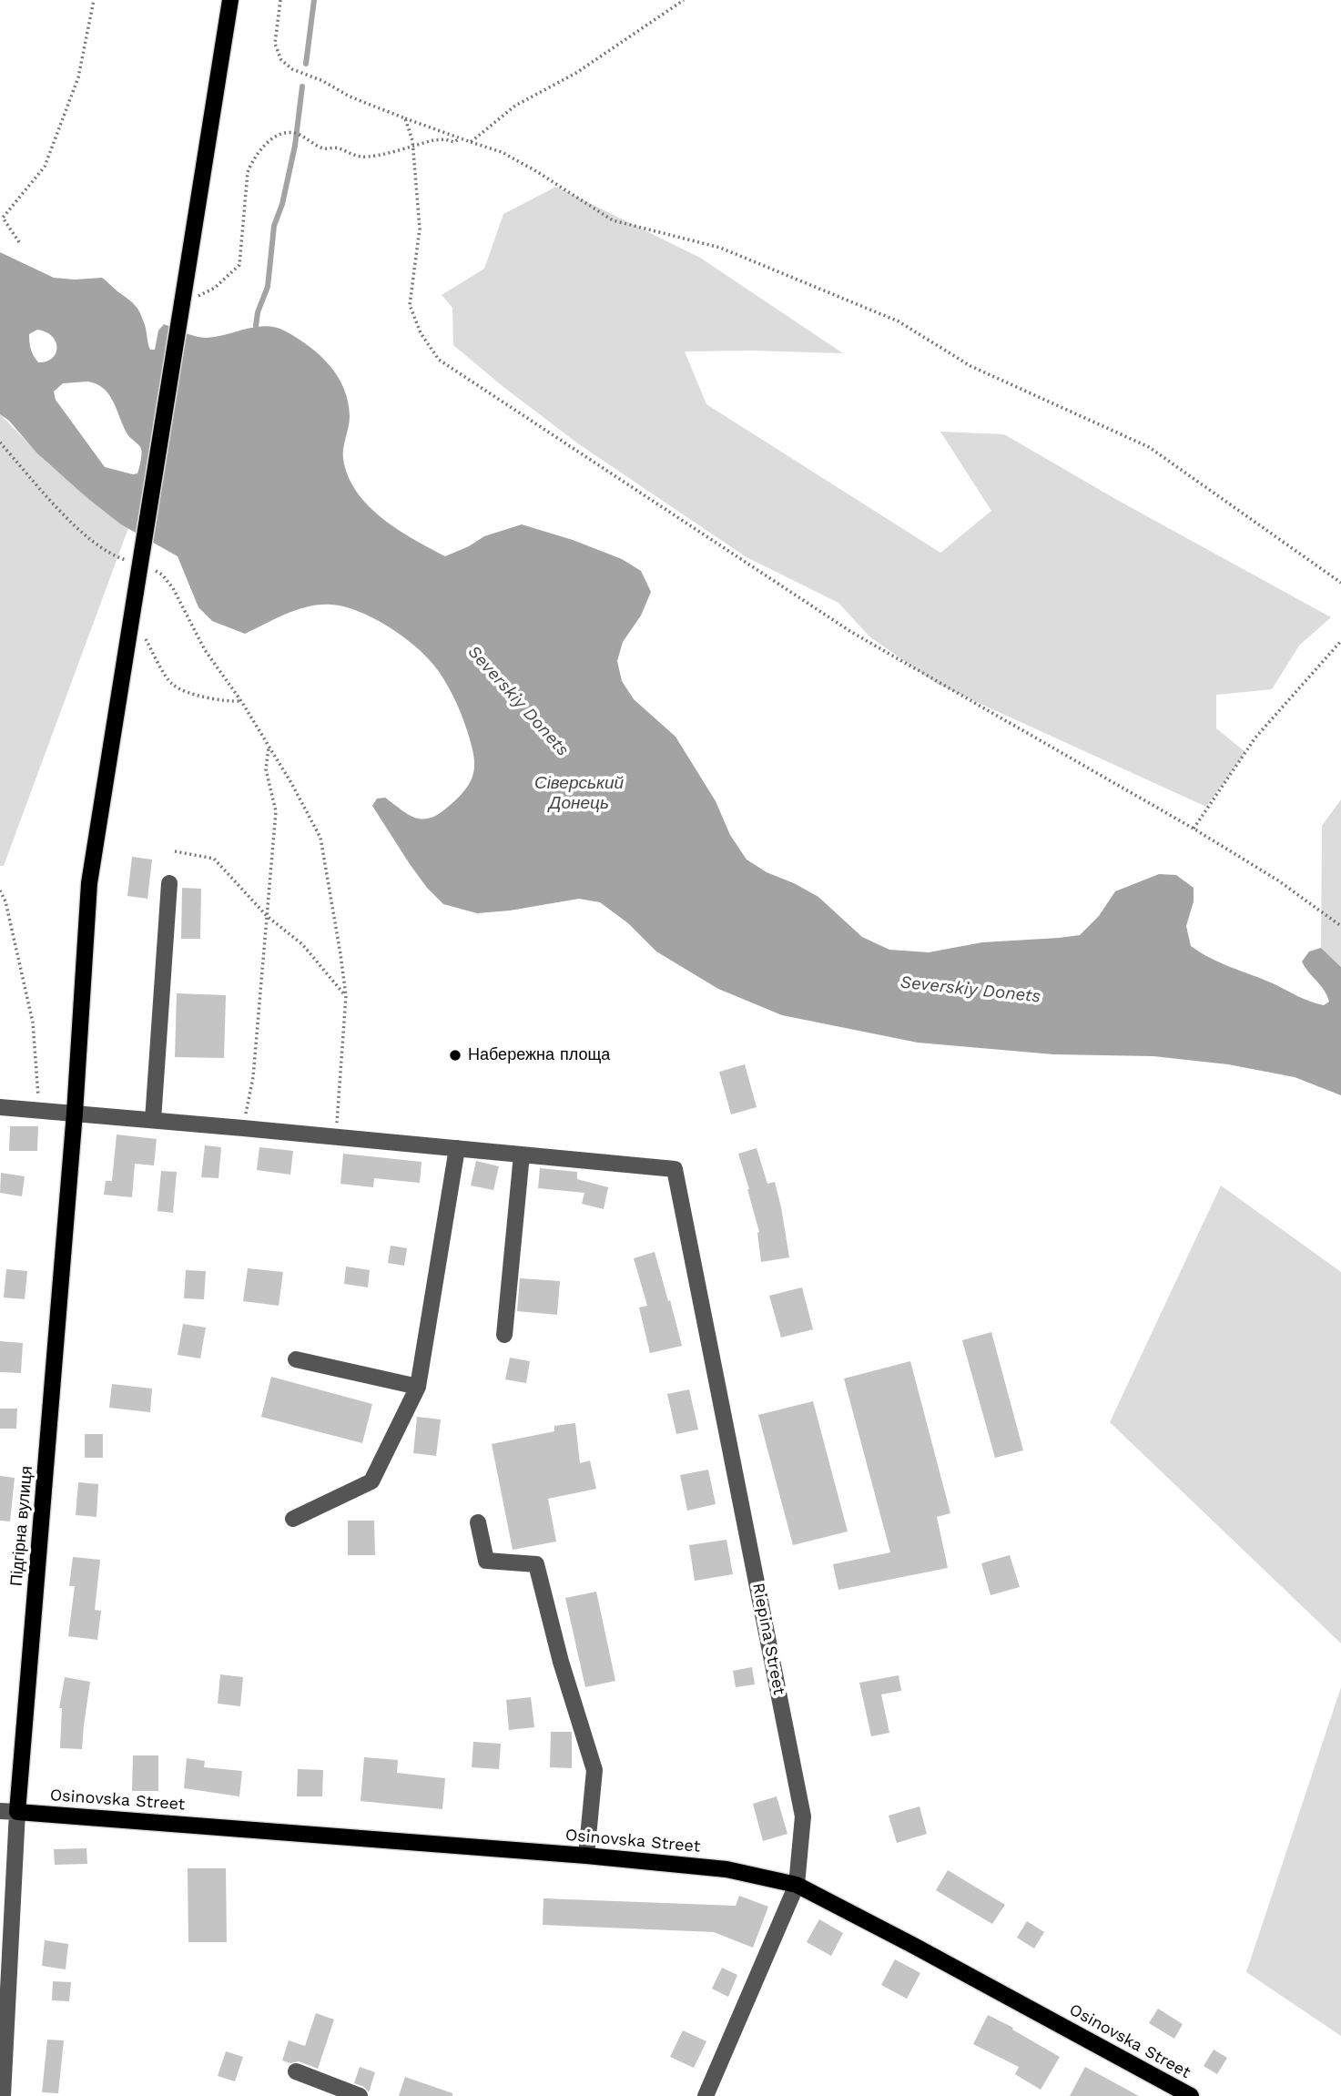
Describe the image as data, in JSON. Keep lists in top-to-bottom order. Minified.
{"streets":{"main road":["Підгірна вулиця","Osinovska Street"],"street":["Riepina Street"]},"crossings":[["Підгірна вулиця","Osinovska Street"],["Riepina Street","Osinovska Street"]],"water":["Severskiy Donets","Сіверський Донець"],"places":["Набережна площа"]}
